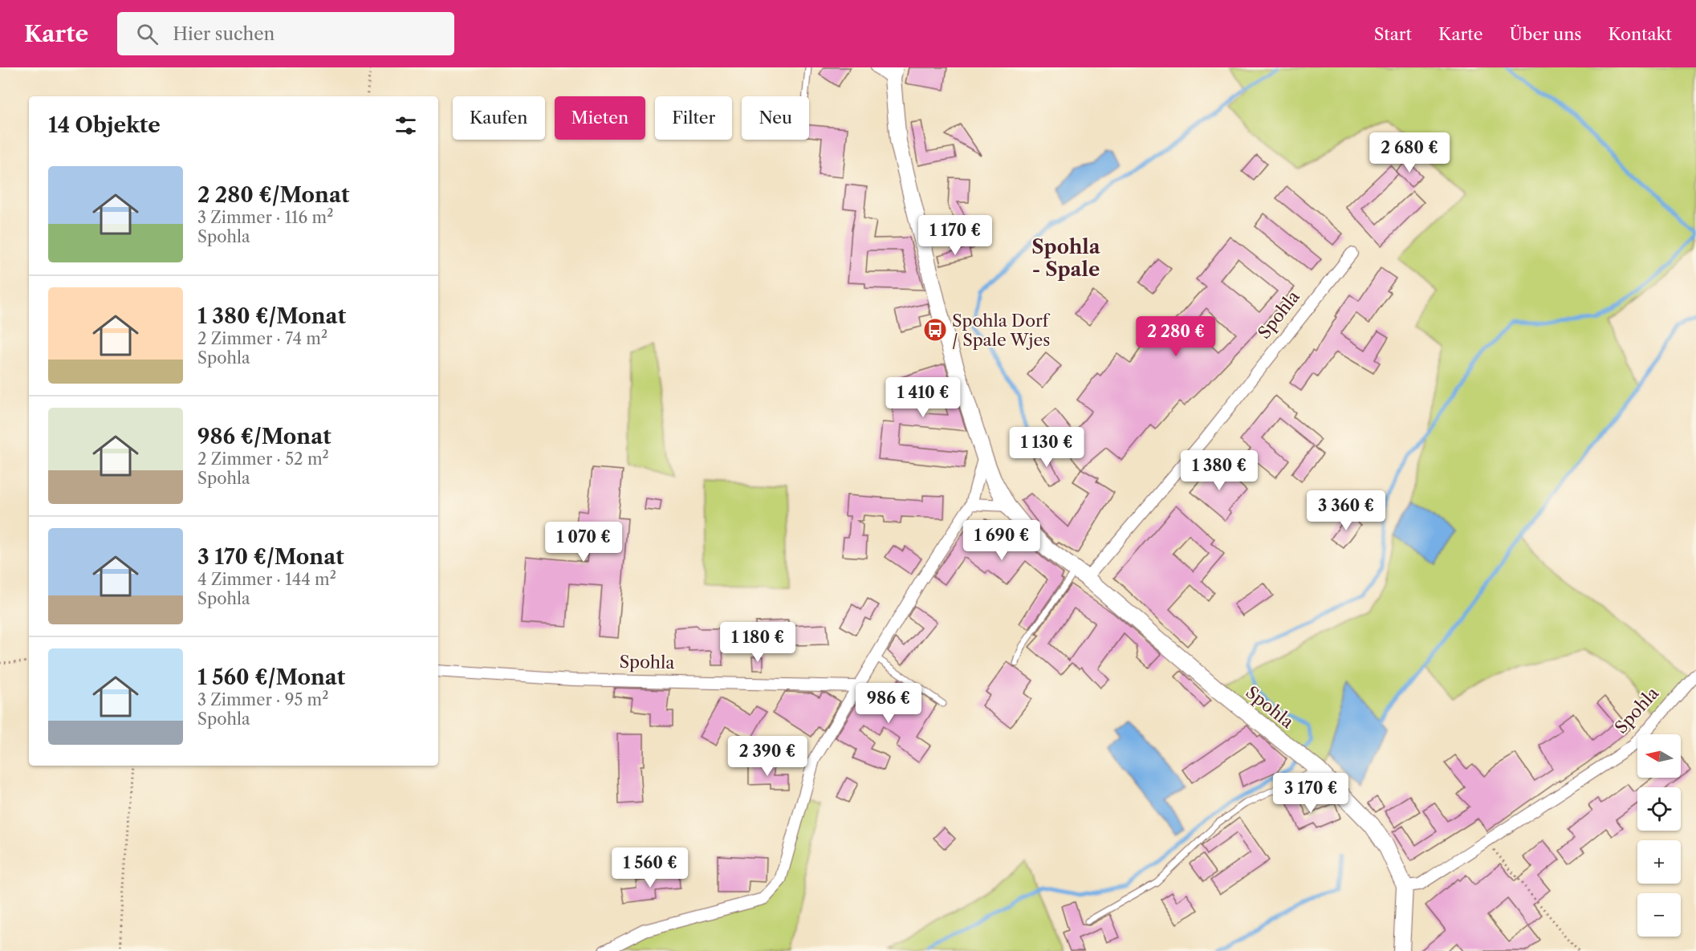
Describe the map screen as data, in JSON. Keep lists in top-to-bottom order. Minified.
{"streets":{"street":["Spohla"]},"districts":["Spohla - Spale"],"places":{"bus stop":["Spohla Dorf / Spale Wjes"]},"north":"left","page":{"header":"Karte","search":"Hier suchen","nav":["Start","Karte","Über uns","Kontakt"],"chip":["Kaufen","Mieten","Filter","Neu"],"heading":"14 Objekte","price":["2 680 €","1 170 €","2 280 €","1 410 €","1 130 €","1 380 €","3 360 €","1 690 €","1 070 €","1 180 €","986 €","2 390 €","3 170 €","1 560 €"],"list":[{"name":"2 280 €/Monat","note":"3 Zimmer · 116 m² · Spohla"},{"name":"1 380 €/Monat","note":"2 Zimmer · 74 m² · Spohla"},{"name":"986 €/Monat","note":"2 Zimmer · 52 m² · Spohla"},{"name":"3 170 €/Monat","note":"4 Zimmer · 144 m² · Spohla"},{"name":"1 560 €/Monat","note":"3 Zimmer · 95 m² · Spohla"}],"map_buttons":["+","−"]}}
